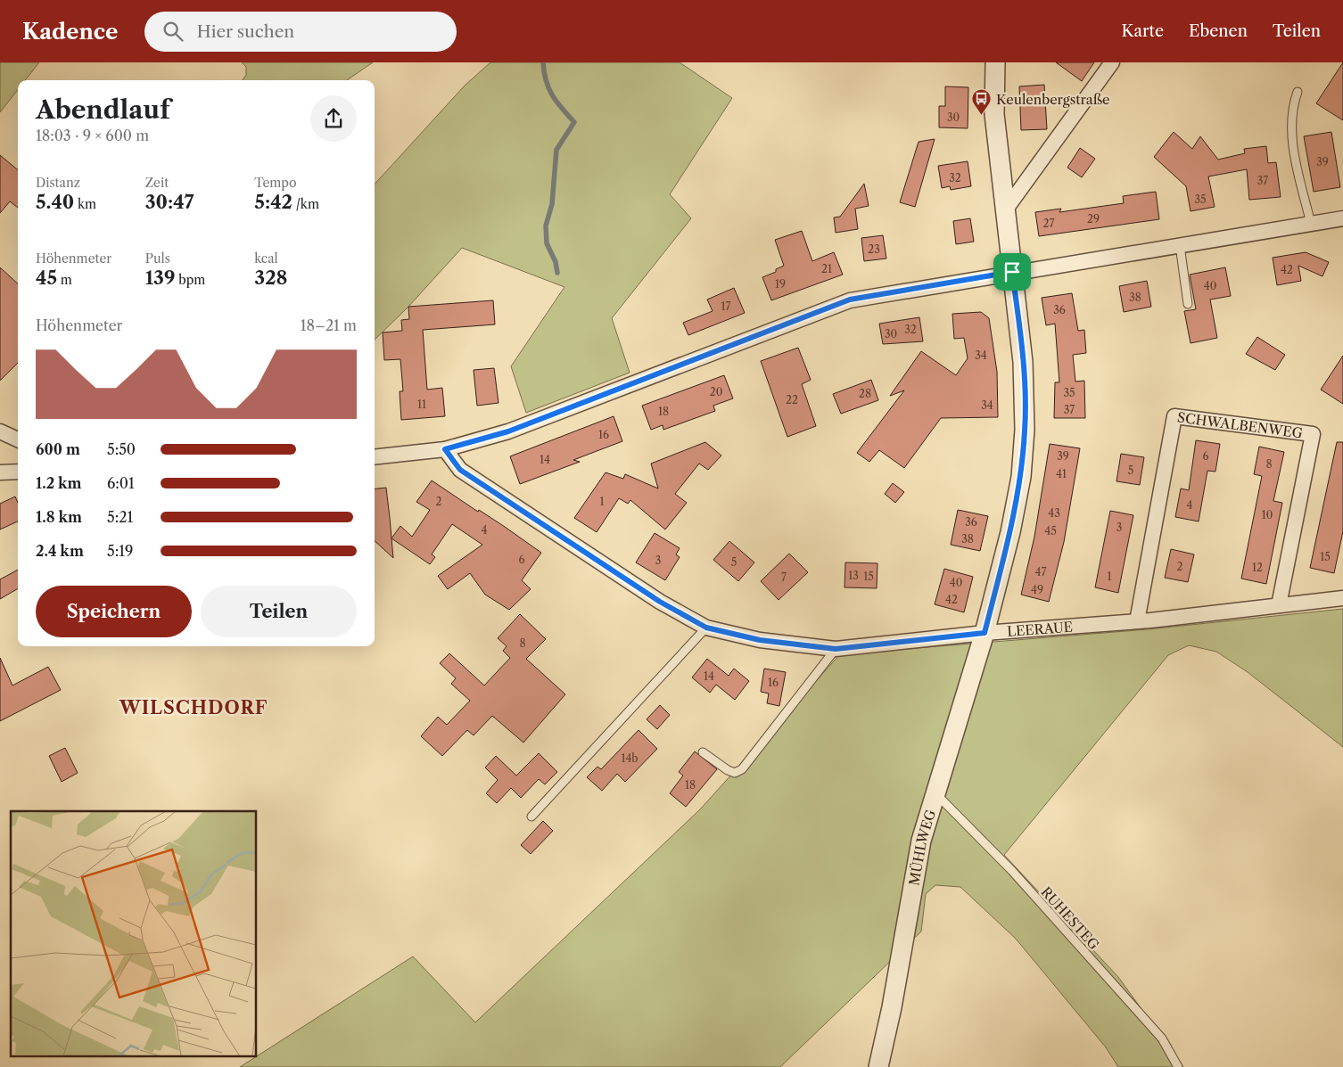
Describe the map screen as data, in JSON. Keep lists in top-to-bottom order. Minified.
{"streets":{"street":["SCHWALBENWEG","LEERAUE","MÜHLWEG"],"lane":["RUHESTEG"]},"crossings":[["SCHWALBENWEG","LEERAUE"],["LEERAUE","MÜHLWEG"],["MÜHLWEG","RUHESTEG"]],"districts":["WILSCHDORF"],"places":{"bus stop":["Keulenbergstraße"]},"house_numbers":["30","39","32","37","35","29","27","23","21","42","19","40","38","17","36","32","30","34","20","35","28","22","11","34","37","18","16","39","6","14","8","5","41","2","1","4","43","10","36","3","4","45","38","15","6","3","5","2","12","47","13","15","1","7","40","49","42","8","14","16","14b","18"],"page":{"header":"Kadence","search":"Hier suchen","nav":["Karte","Ebenen","Teilen"],"heading":["Abendlauf","18:03 · 9 × 600 m"],"stats":[["Distanz","5.40 km"],["Zeit","30:47"],["Tempo","5:42 /km"],["Höhenmeter","45 m"],["Puls","139 bpm"],["kcal","328"]],"chart":["Höhenmeter","18–21 m"],"list":[{"name":"600 m","note":"5:50"},{"name":"1.2 km","note":"6:01"},{"name":"1.8 km","note":"5:21"},{"name":"2.4 km","note":"5:19"}],"buttons":["Speichern","Teilen"]}}
